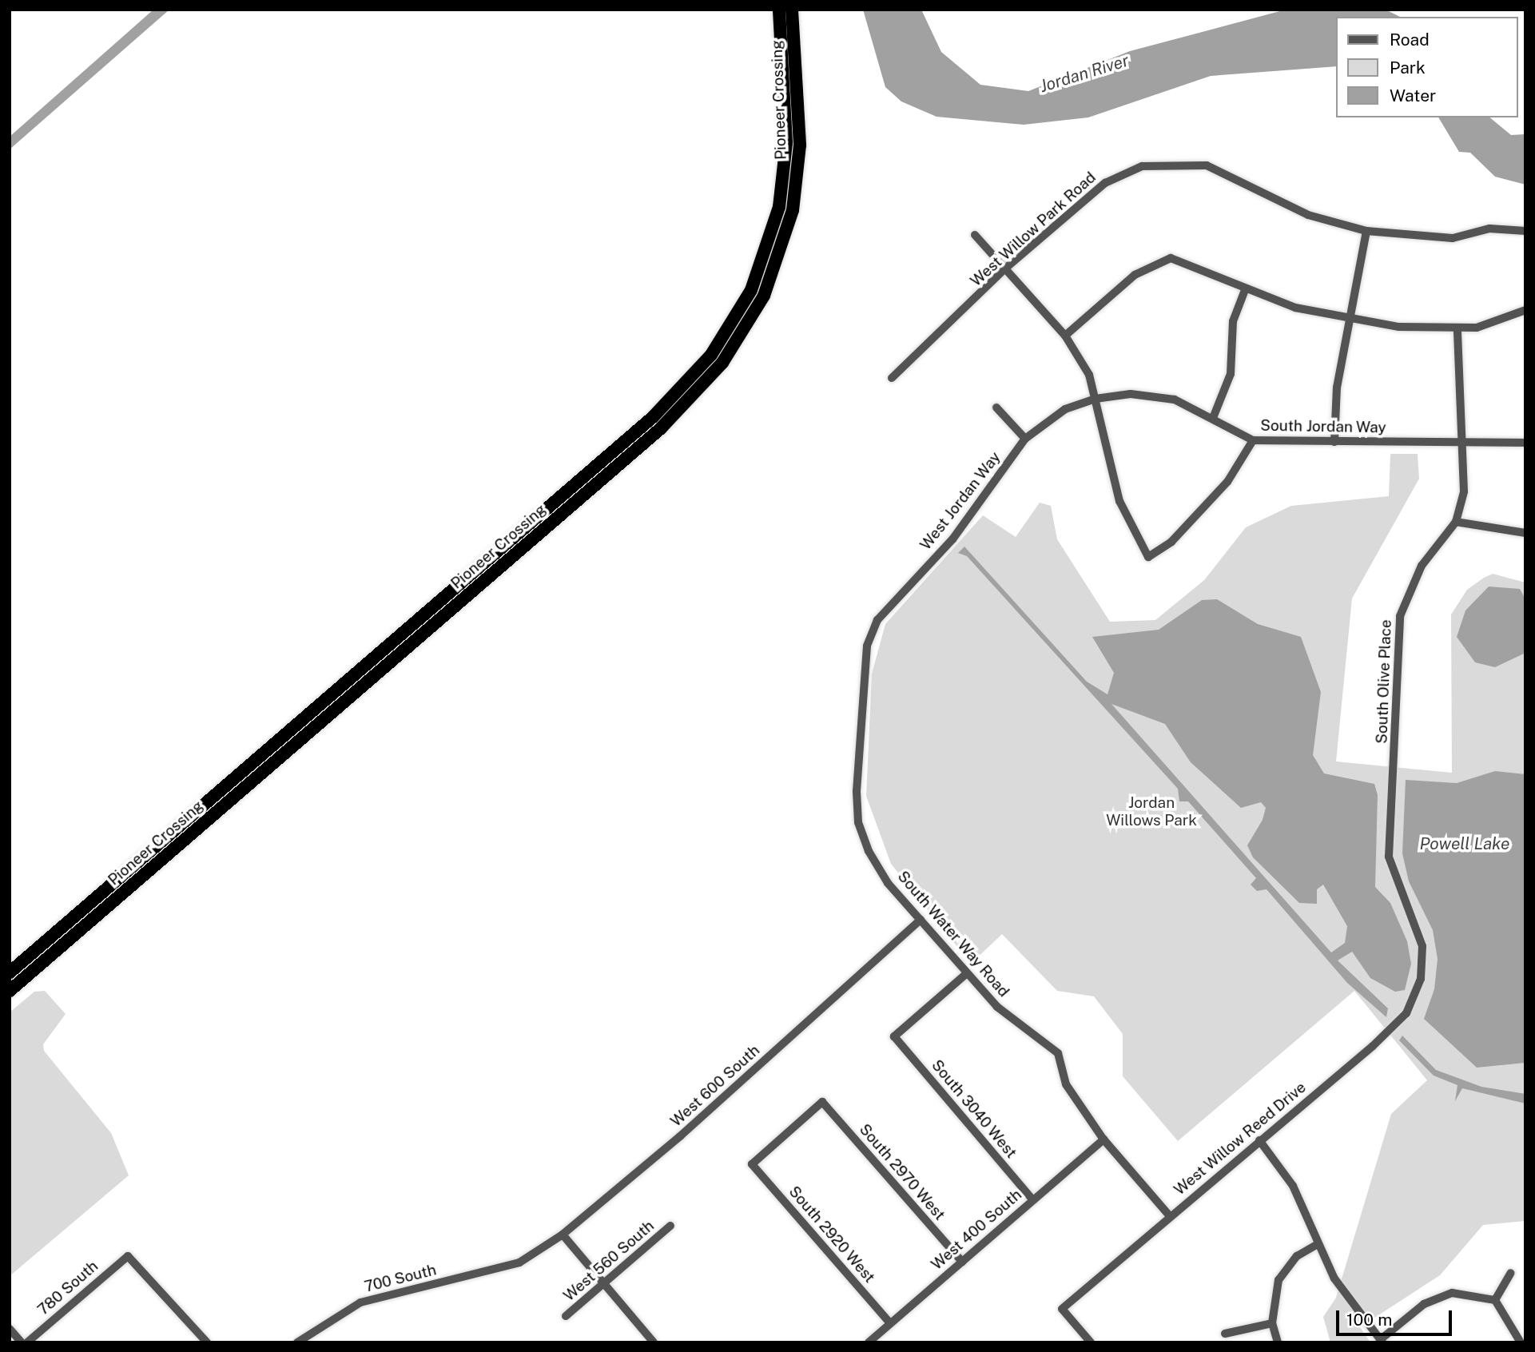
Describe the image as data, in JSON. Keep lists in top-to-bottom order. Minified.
{"streets":{"highway":["Pioneer Crossing"],"street":["West Willow Park Road","South Jordan Way","West Jordan Way","South Olive Place","South Water Way Road","West 600 South","South 3040 West","West Willow Reed Drive","South 2970 West","West 400 South","South 2920 West","West 560 South","700 South","780 South"]},"crossings":[["South Jordan Way","West Jordan Way"],["South Jordan Way","South Olive Place"],["West Jordan Way","South Water Way Road"],["South Olive Place","West Willow Reed Drive"],["South Water Way Road","West 600 South"],["South Water Way Road","South 3040 West"],["South Water Way Road","West Willow Reed Drive"],["South Water Way Road","West 400 South"],["West 600 South","700 South"],["South 3040 West","West 400 South"],["South 2970 West","West 400 South"],["South 2970 West","South 2920 West"],["West 400 South","South 2920 West"]],"water":["Jordan River","Powell Lake"],"parks":["Jordan Willows Park"],"legend":["Road","Park","Water"],"scale_bar":"100 m"}
